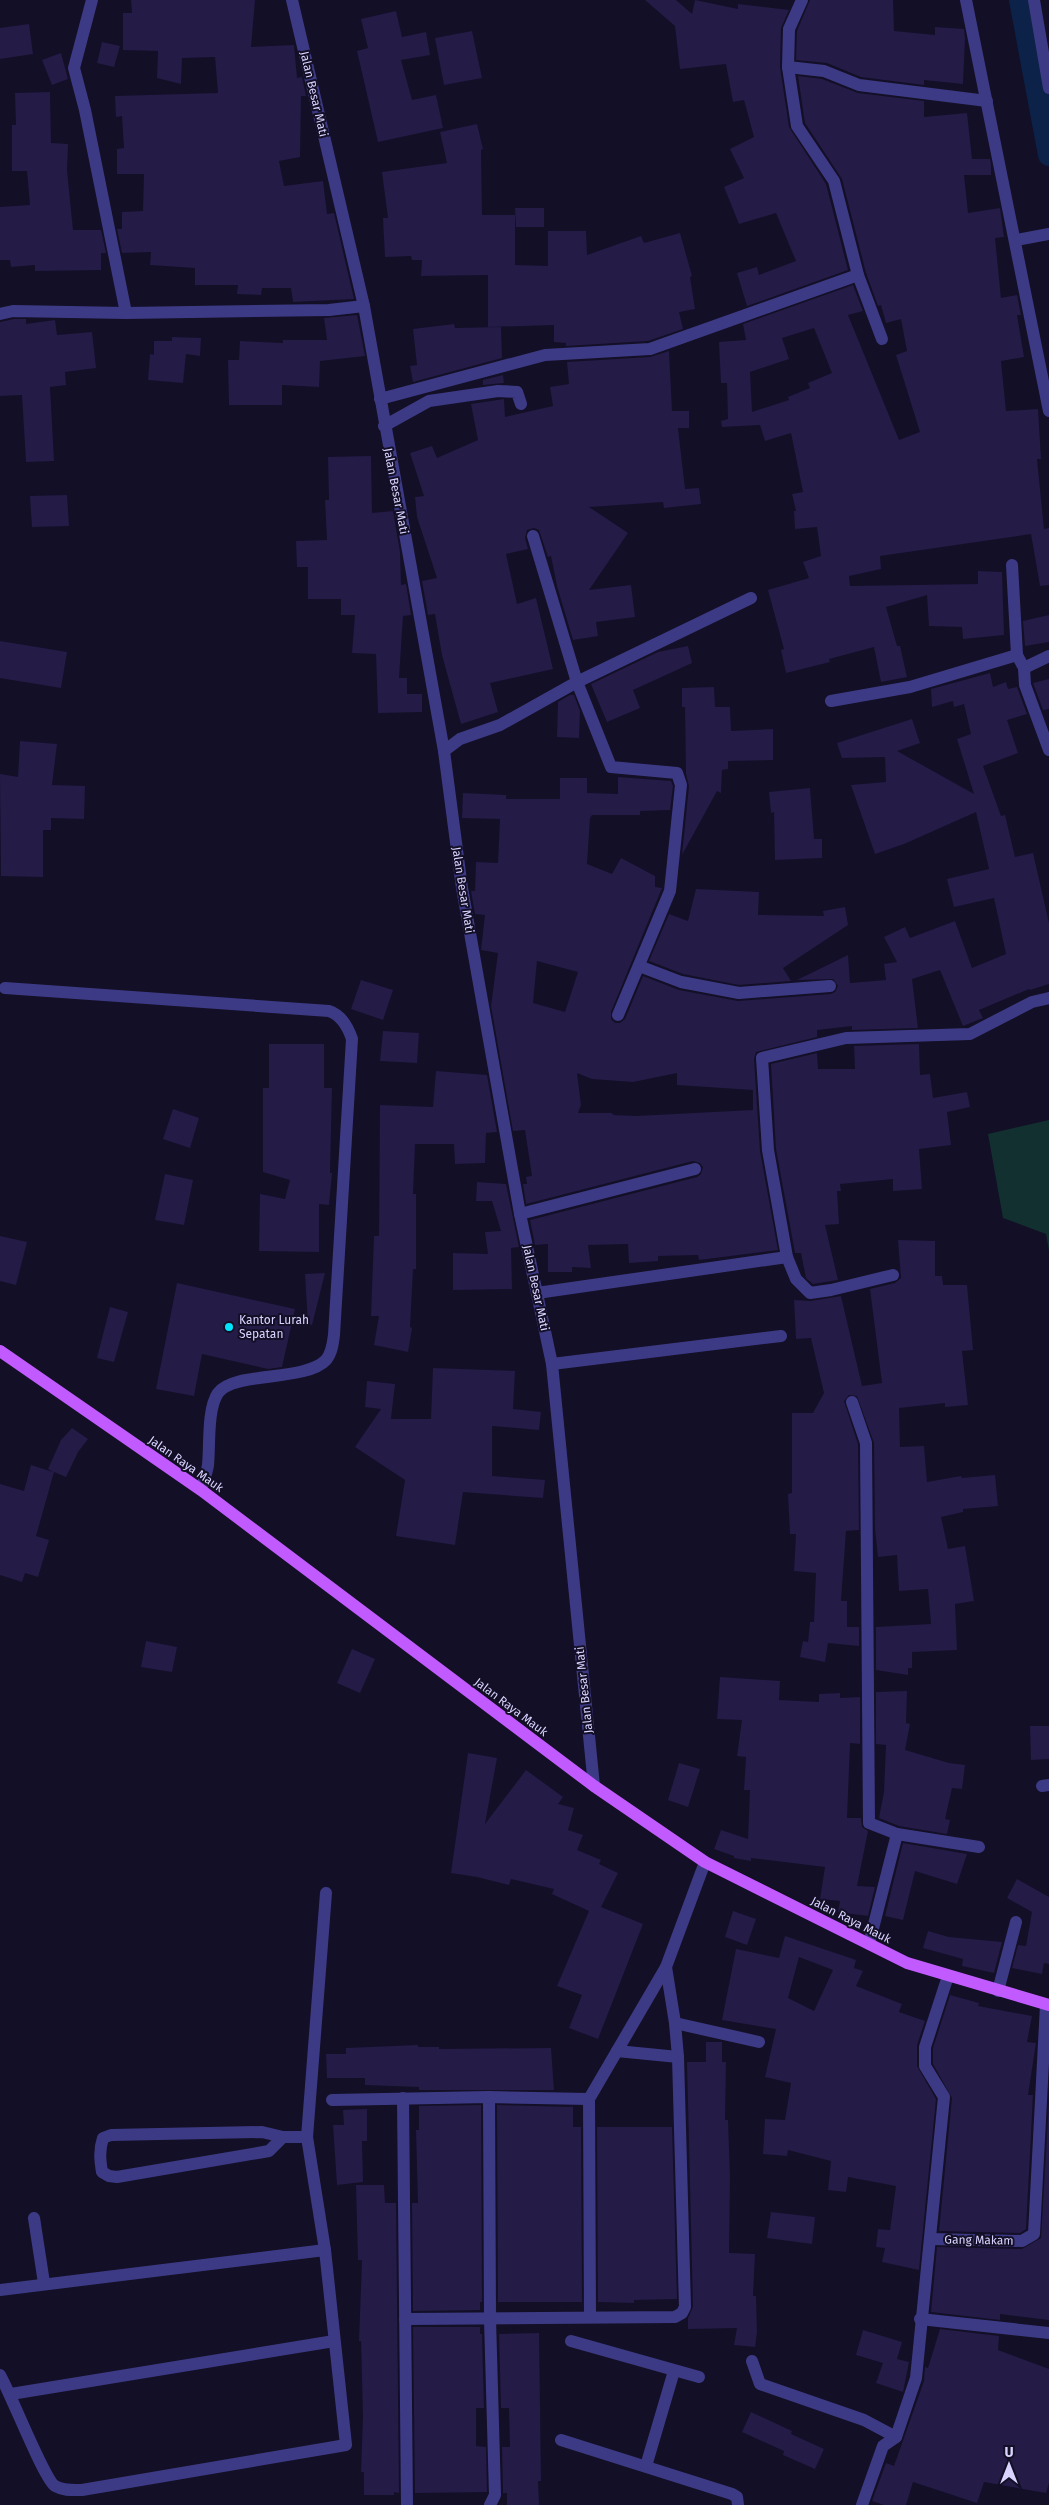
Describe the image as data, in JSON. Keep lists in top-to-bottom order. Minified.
{"streets":{"main road":["Jalan Raya Mauk"],"street":["Jalan Besar Mati","Gang Makam"]},"crossings":[["Jalan Besar Mati","Jalan Raya Mauk"],["Jalan Raya Mauk","Gang Makam"]],"places":["Kantor Lurah Sepatan"],"north":"top"}
